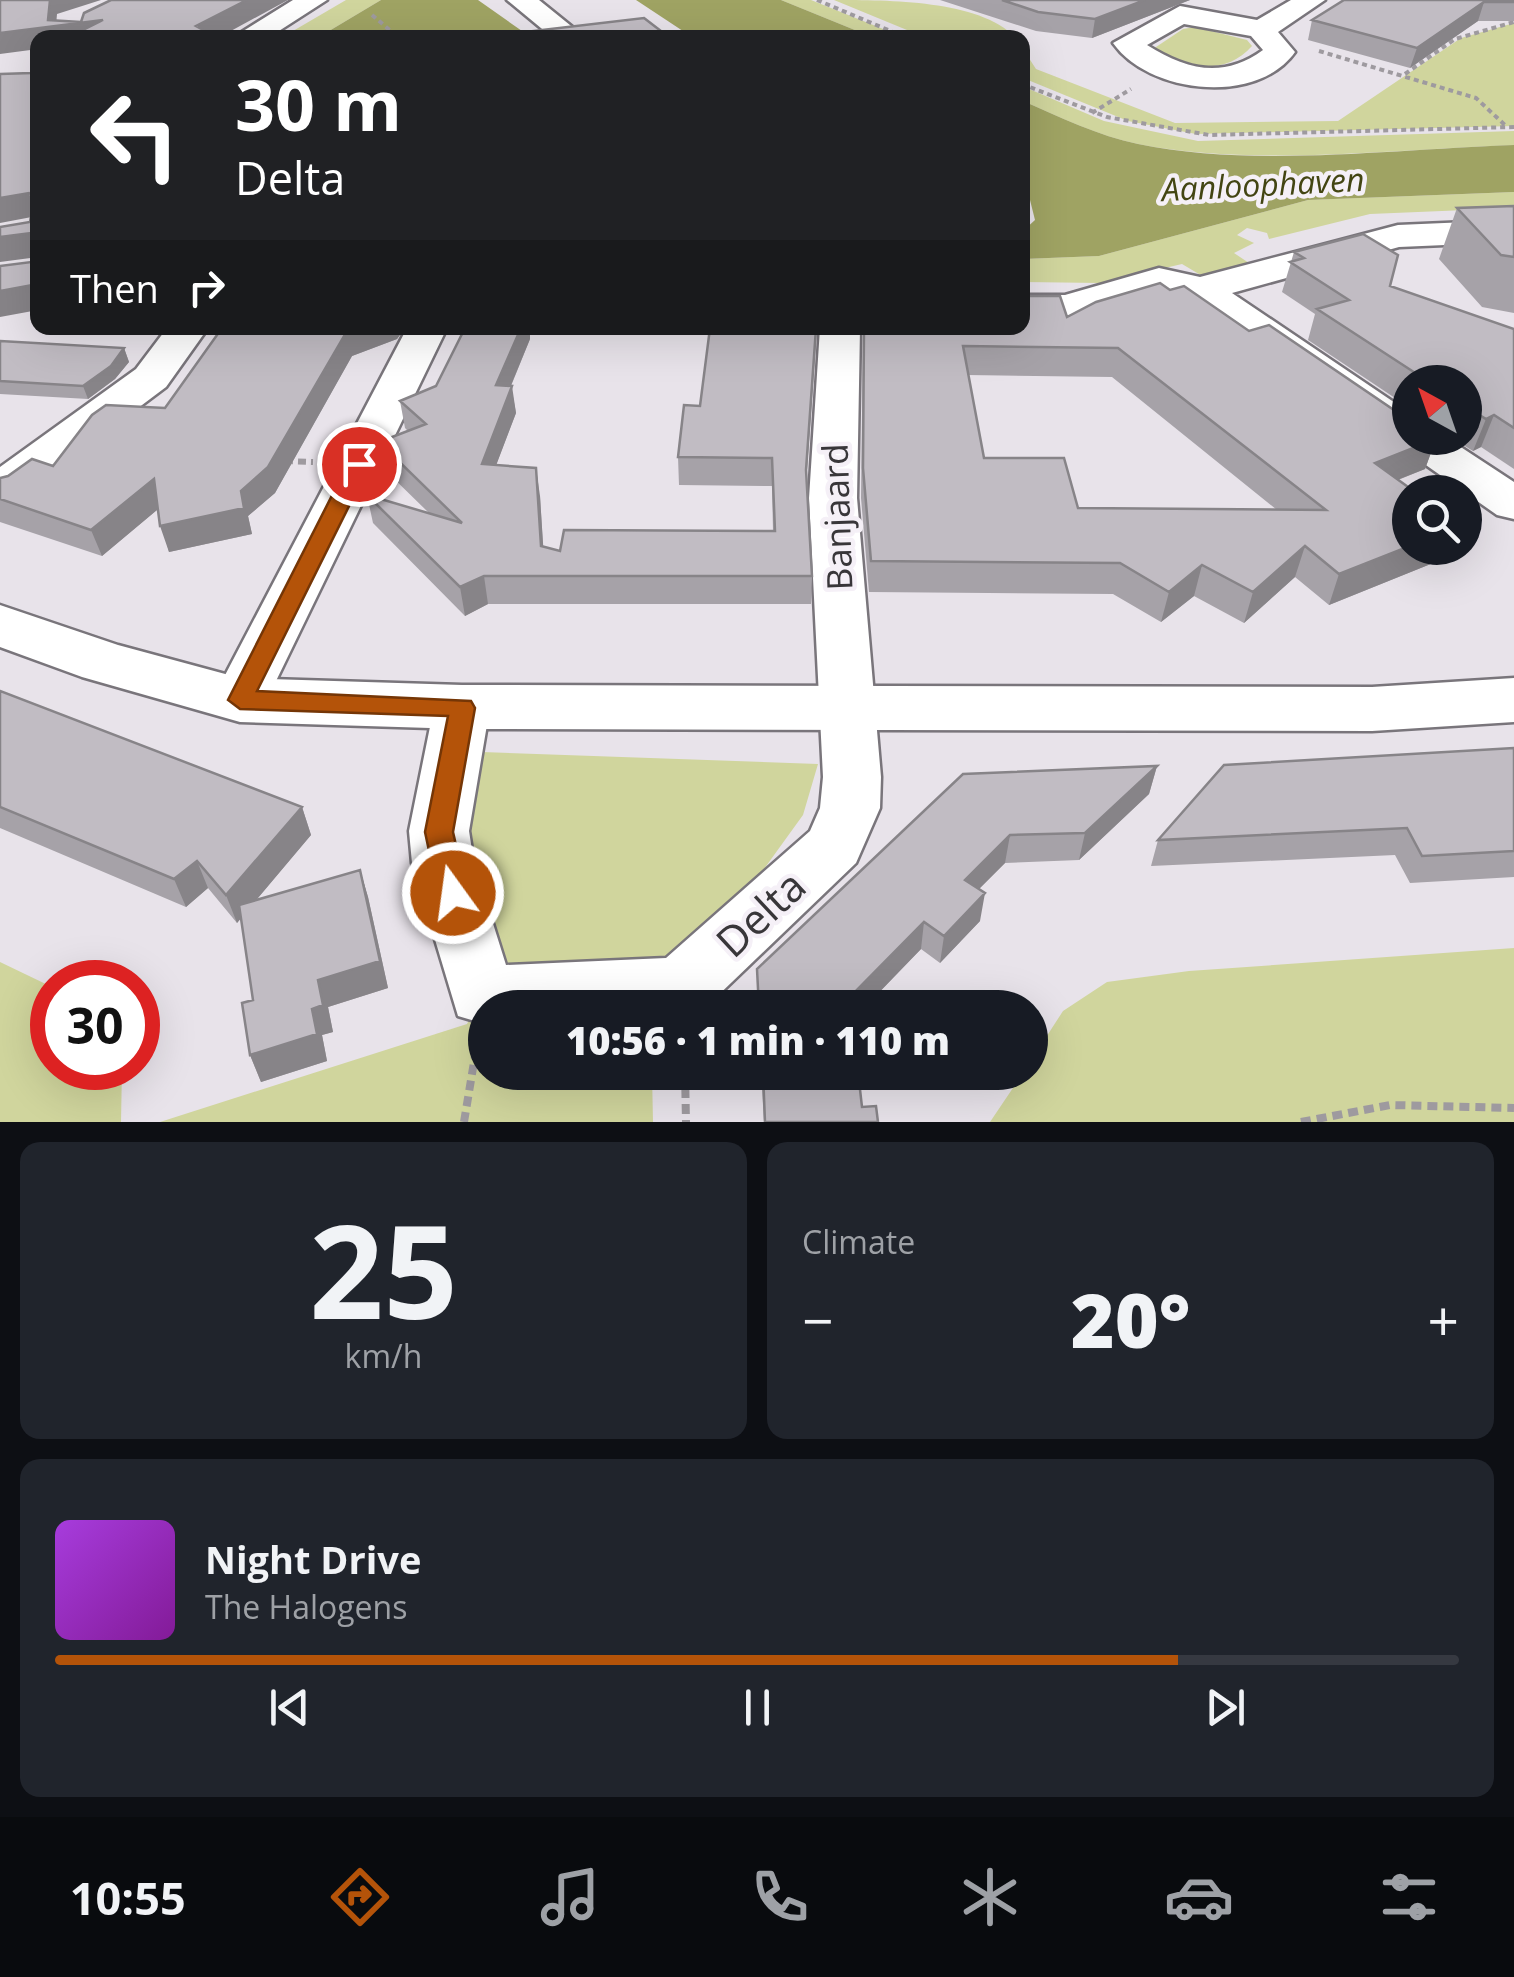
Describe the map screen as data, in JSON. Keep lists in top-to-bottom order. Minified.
{"streets":{"street":["Banjaard","Delta"]},"crossings":[["Banjaard","Delta"]],"water":["Aanloophaven"],"north":"top left","page":{"turn":["30 m","Delta"],"then":"Then","limit":"30","trip":"10:56 · 1 min · 110 m","tile":[["25","km/h"],"Climate"],"heat":["−","20°","+"],"song":["Night Drive","The Halogens"],"tabs":"10:55"}}
